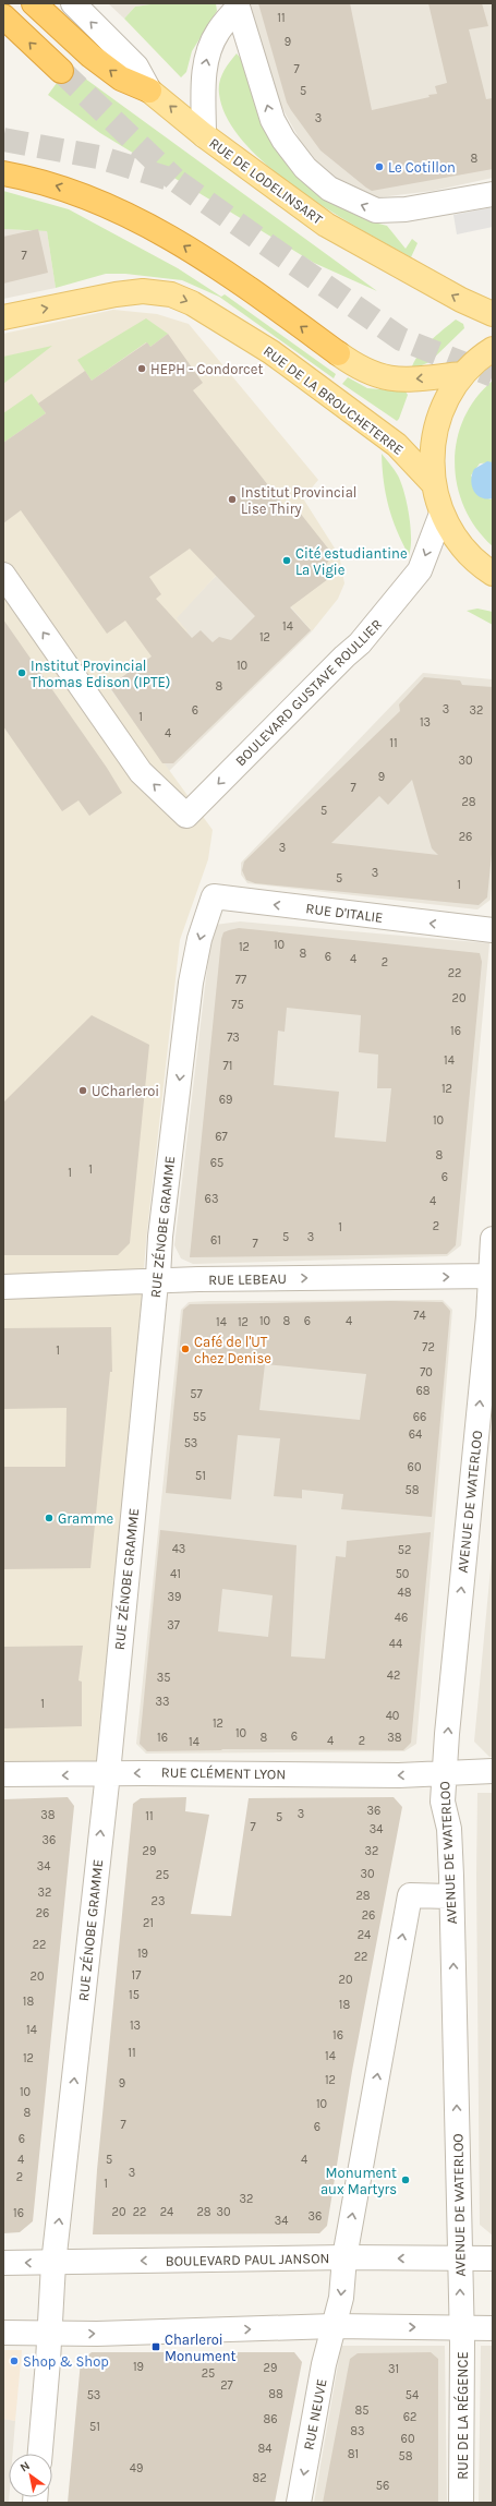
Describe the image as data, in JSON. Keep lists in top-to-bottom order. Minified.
{"streets":{"main road":["RUE DE LODELINSART","RUE DE LA BROUCHETERRE"],"street":["BOULEVARD GUSTAVE ROULLIER","RUE D'ITALIE","RUE ZÉNOBE GRAMME","RUE LEBEAU","AVENUE DE WATERLOO","RUE CLÉMENT LYON","BOULEVARD PAUL JANSON","RUE NEUVE","RUE DE LA RÉGENCE"]},"crossings":[["RUE D'ITALIE","RUE ZÉNOBE GRAMME"],["RUE ZÉNOBE GRAMME","RUE LEBEAU"],["RUE ZÉNOBE GRAMME","RUE CLÉMENT LYON"],["RUE ZÉNOBE GRAMME","BOULEVARD PAUL JANSON"],["RUE LEBEAU","AVENUE DE WATERLOO"],["AVENUE DE WATERLOO","RUE CLÉMENT LYON"],["AVENUE DE WATERLOO","BOULEVARD PAUL JANSON"],["AVENUE DE WATERLOO","RUE DE LA RÉGENCE"]],"one_way":["RUE DE LODELINSART","RUE DE LA BROUCHETERRE","RUE D'ITALIE","RUE LEBEAU","AVENUE DE WATERLOO","RUE CLÉMENT LYON","RUE NEUVE"],"places":{"other":["Le Cotillon","HEPH - Condorcet","Institut Provincial Lise Thiry","Cité estudiantine La Vigie","Institut Provincial Thomas Edison (IPTE)","UCharleroi","Café de l'UT chez Denise","Gramme","Monument aux Martyrs","Shop & Shop"],"transit":["Charleroi Monument"]},"house_numbers":["11","9","7","5","3","8","7","14","12","10","8","3","6","32","1","13","4","11","30","9","7","28","5","26","3","3","5","1","10","12","8","6","4","2","22","77","20","75","16","73","14","71","12","69","10","67","8","65","1","1","6","63","4","2","1","5","3","61","7","74","10","8","6","4","14","12","72","1","70","68","57","55","66","64","53","60","51","58","43","52","41","50","48","39","46","37","44","42","35","33","1","40","12","10","6","16","8","38","4","2","14","36","3","38","11","5","7","34","36","29","32","34","30","25","32","28","23","26","26","21","24","22","19","22","17","20","20","15","18","18","13","14","16","11","14","12","12","9","10","10","8","7","6","6","4","5","4","3","2","1","32","20","22","24","28","30","16","36","34","19","29","31","25","27","88","53","54","85","62","86","51","83","60","84","81","58","49","82","56"],"north":"top left"}
